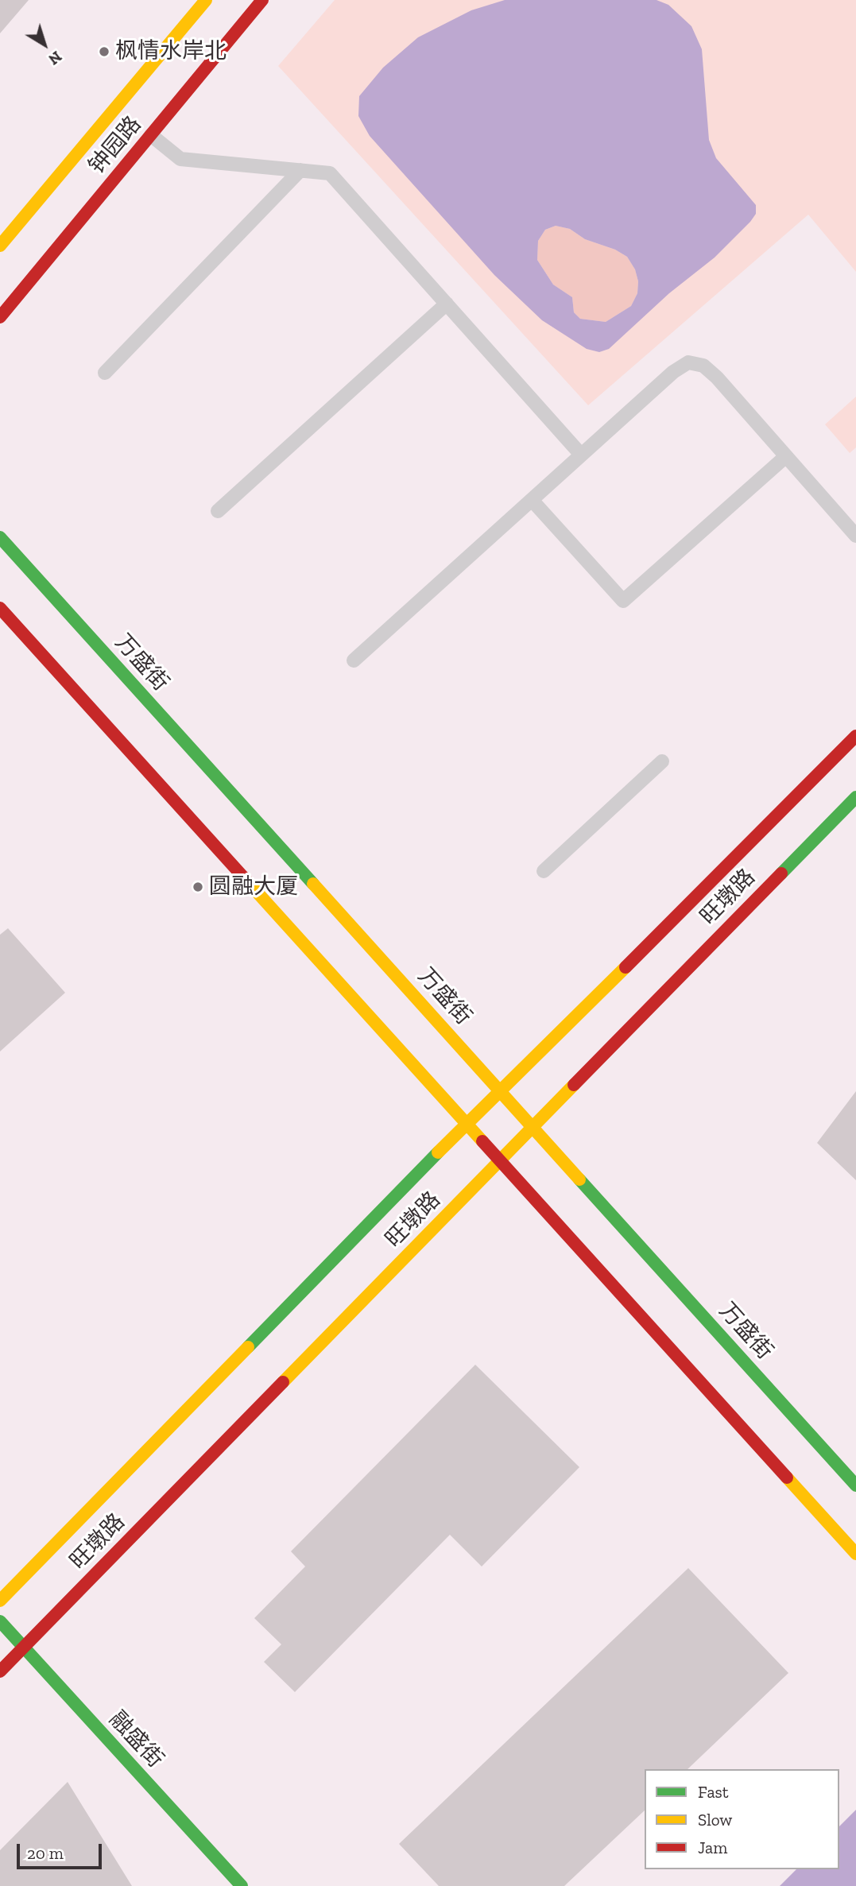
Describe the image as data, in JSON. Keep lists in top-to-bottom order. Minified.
{"streets":{"main road":["钟园路","万盛街","旺墩路","融盛街"]},"crossings":[["万盛街","旺墩路"],["旺墩路","融盛街"]],"places":["枫情水岸北","圆融大厦"],"legend":["Fast","Slow","Jam"],"scale_bar":"20 m","north":"bottom right"}
